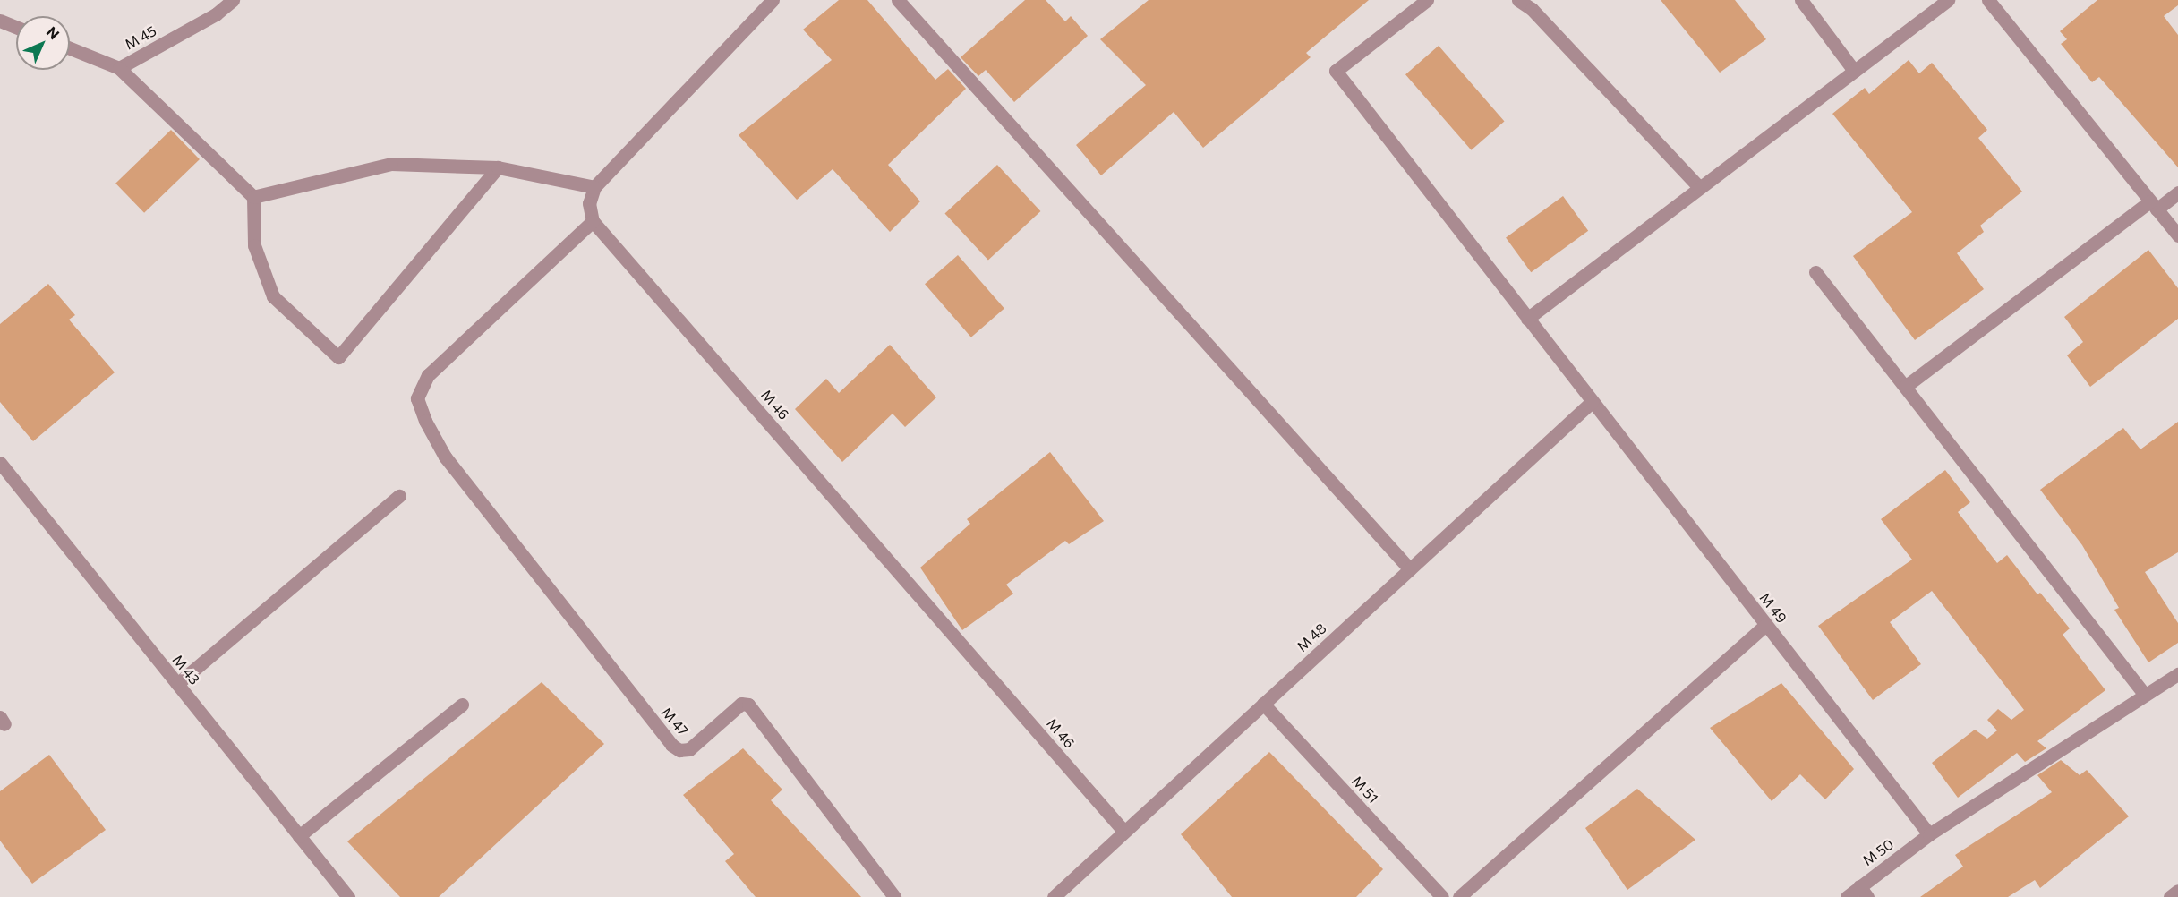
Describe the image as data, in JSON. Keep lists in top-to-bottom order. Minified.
{"streets":{"street":["M 45","M 46","M 49","M 48","M 43","M 47","M 51","M 50"]},"crossings":[["M 46","M 48"],["M 46","M 47"],["M 49","M 48"],["M 49","M 50"],["M 48","M 51"]],"north":"top right"}
